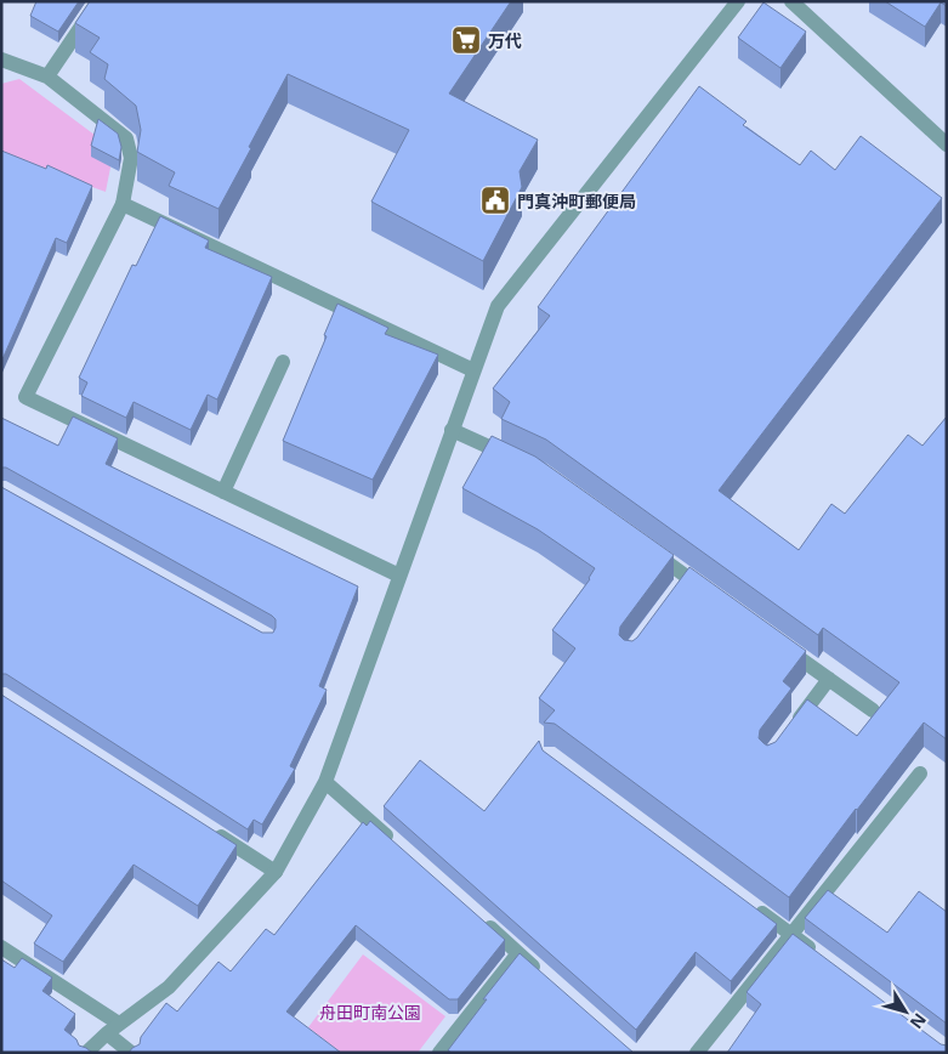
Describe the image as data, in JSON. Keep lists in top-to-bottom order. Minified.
{"parks":["舟田町南公園"],"places":{"supermarket":["万代"],"public building":["門真沖町郵便局"]},"north":"bottom right"}
